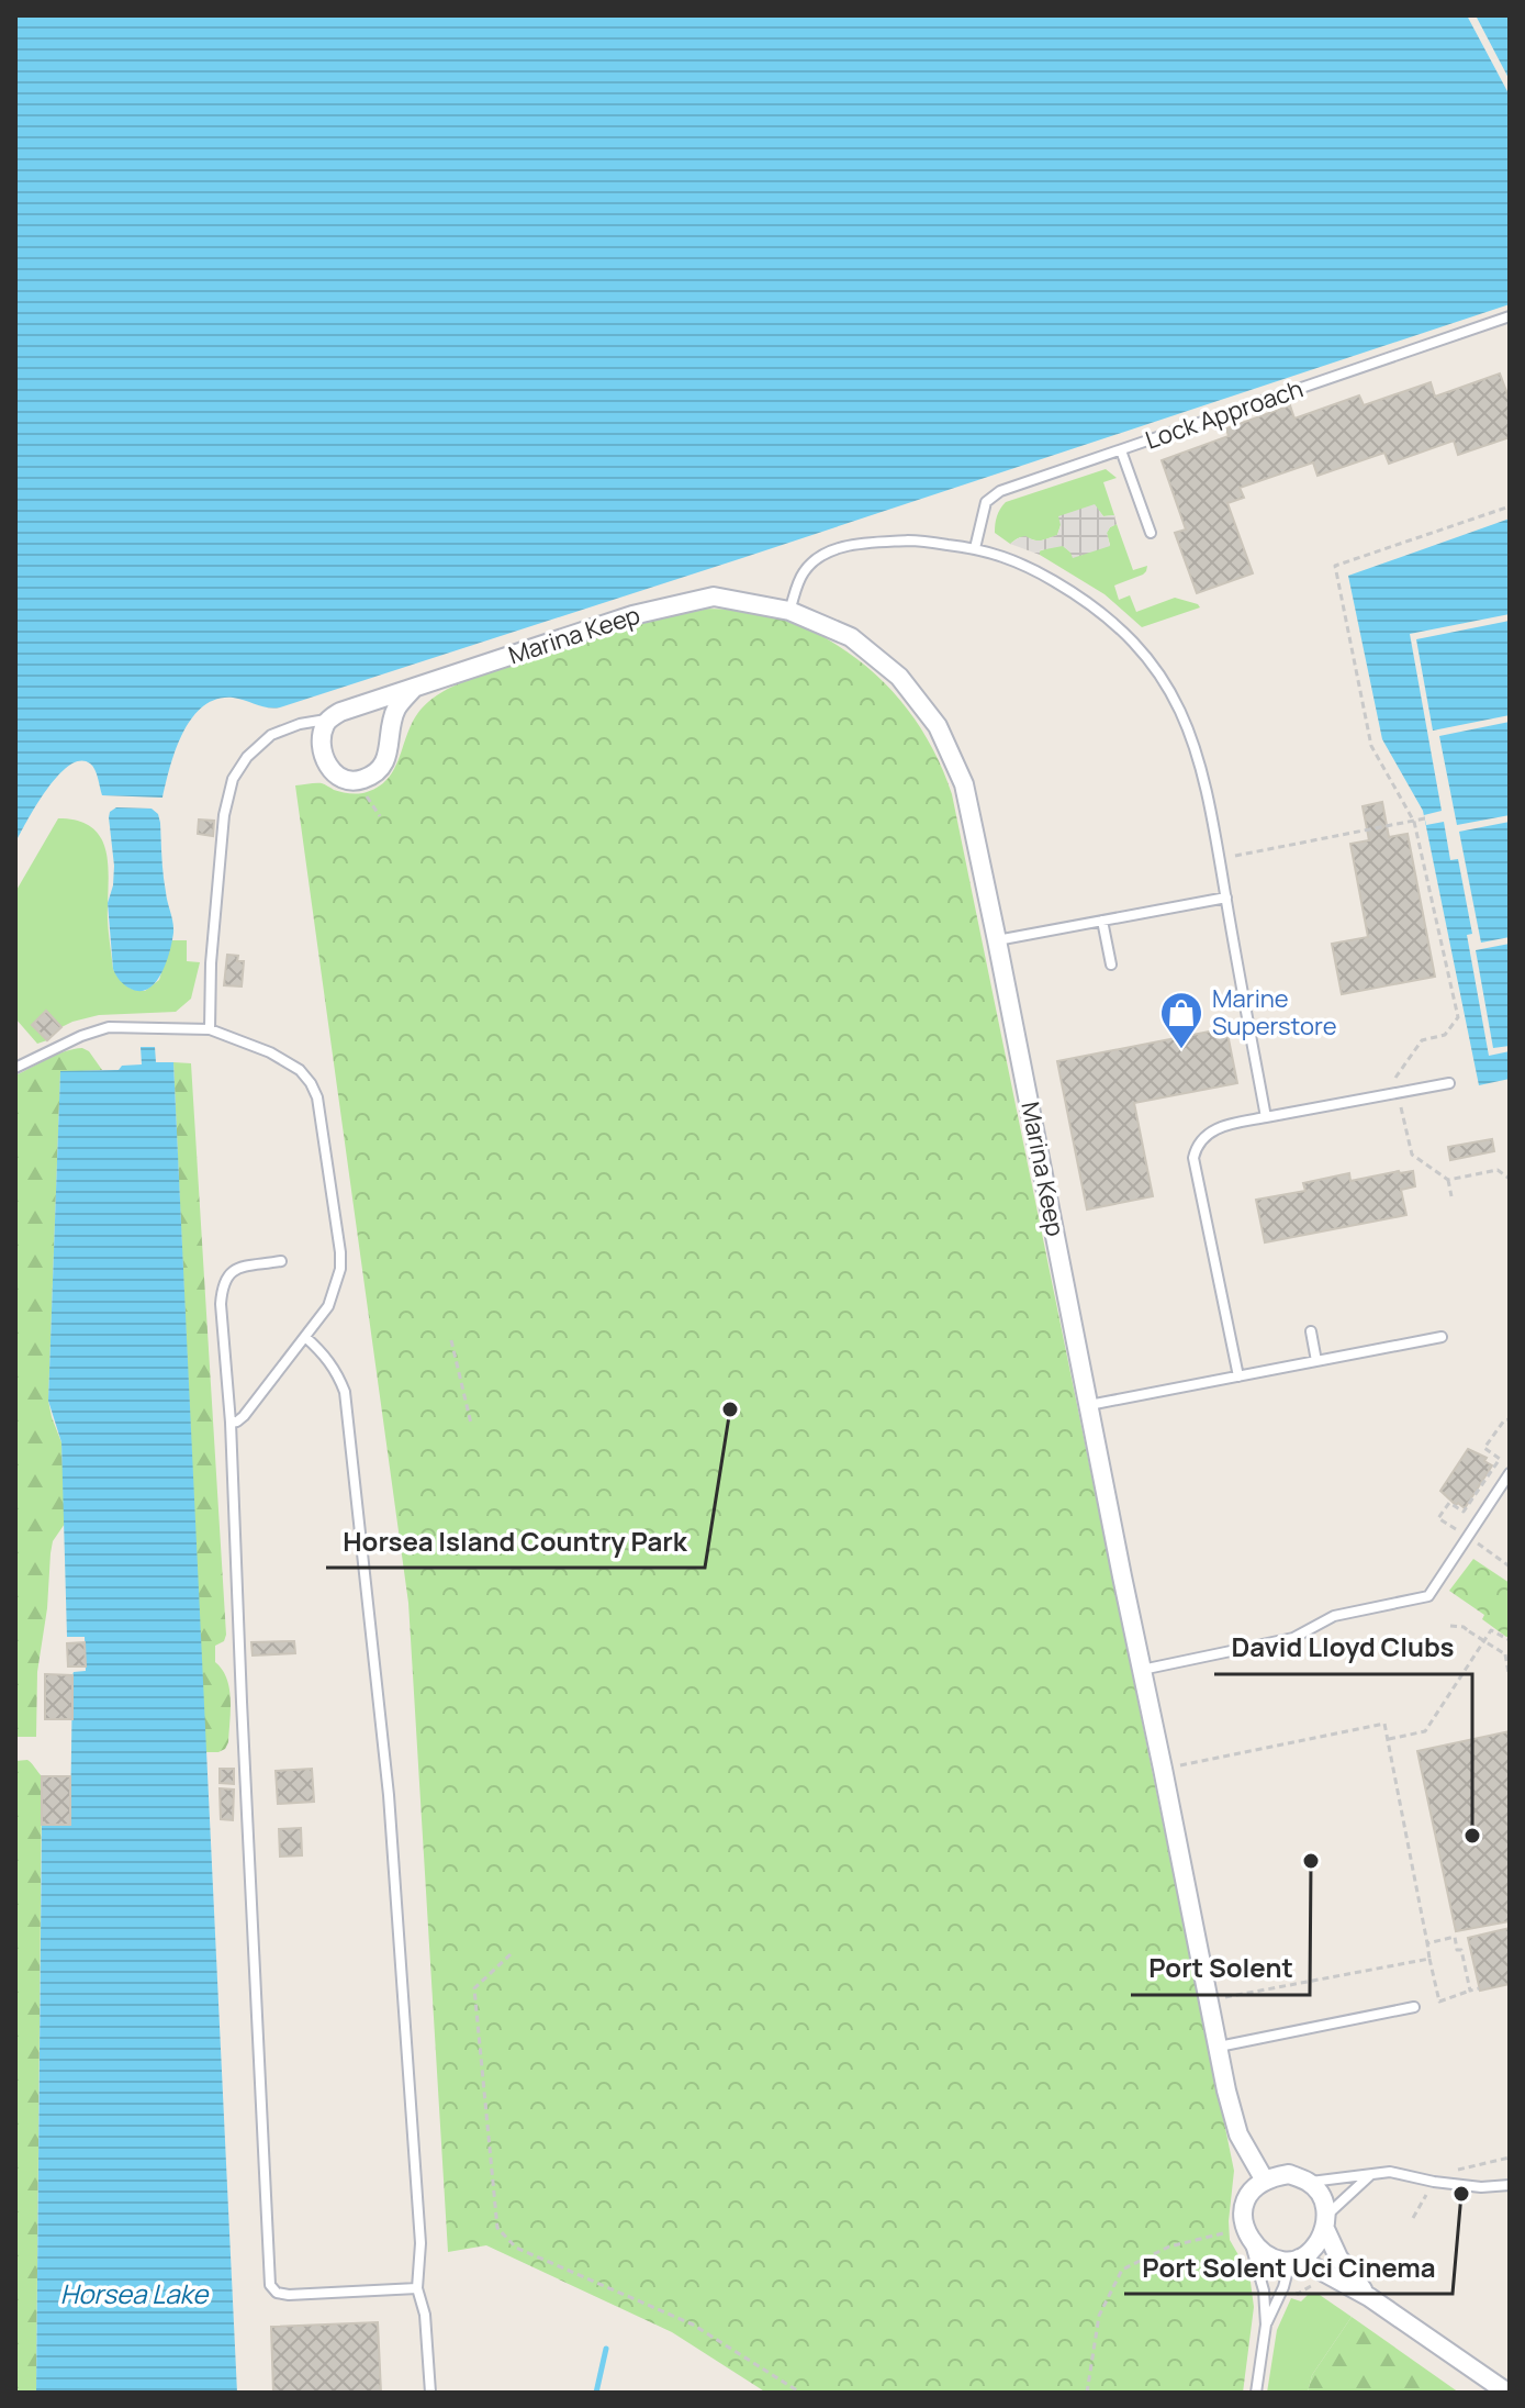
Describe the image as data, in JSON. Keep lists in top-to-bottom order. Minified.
{"streets":{"street":["Marina Keep"],"lane":["Lock Approach"]},"water":["Horsea Lake"],"places":{"shop":["Marine Superstore"],"other":["Horsea Island Country Park","David Lloyd Clubs","Port Solent","Port Solent Uci Cinema"]}}
